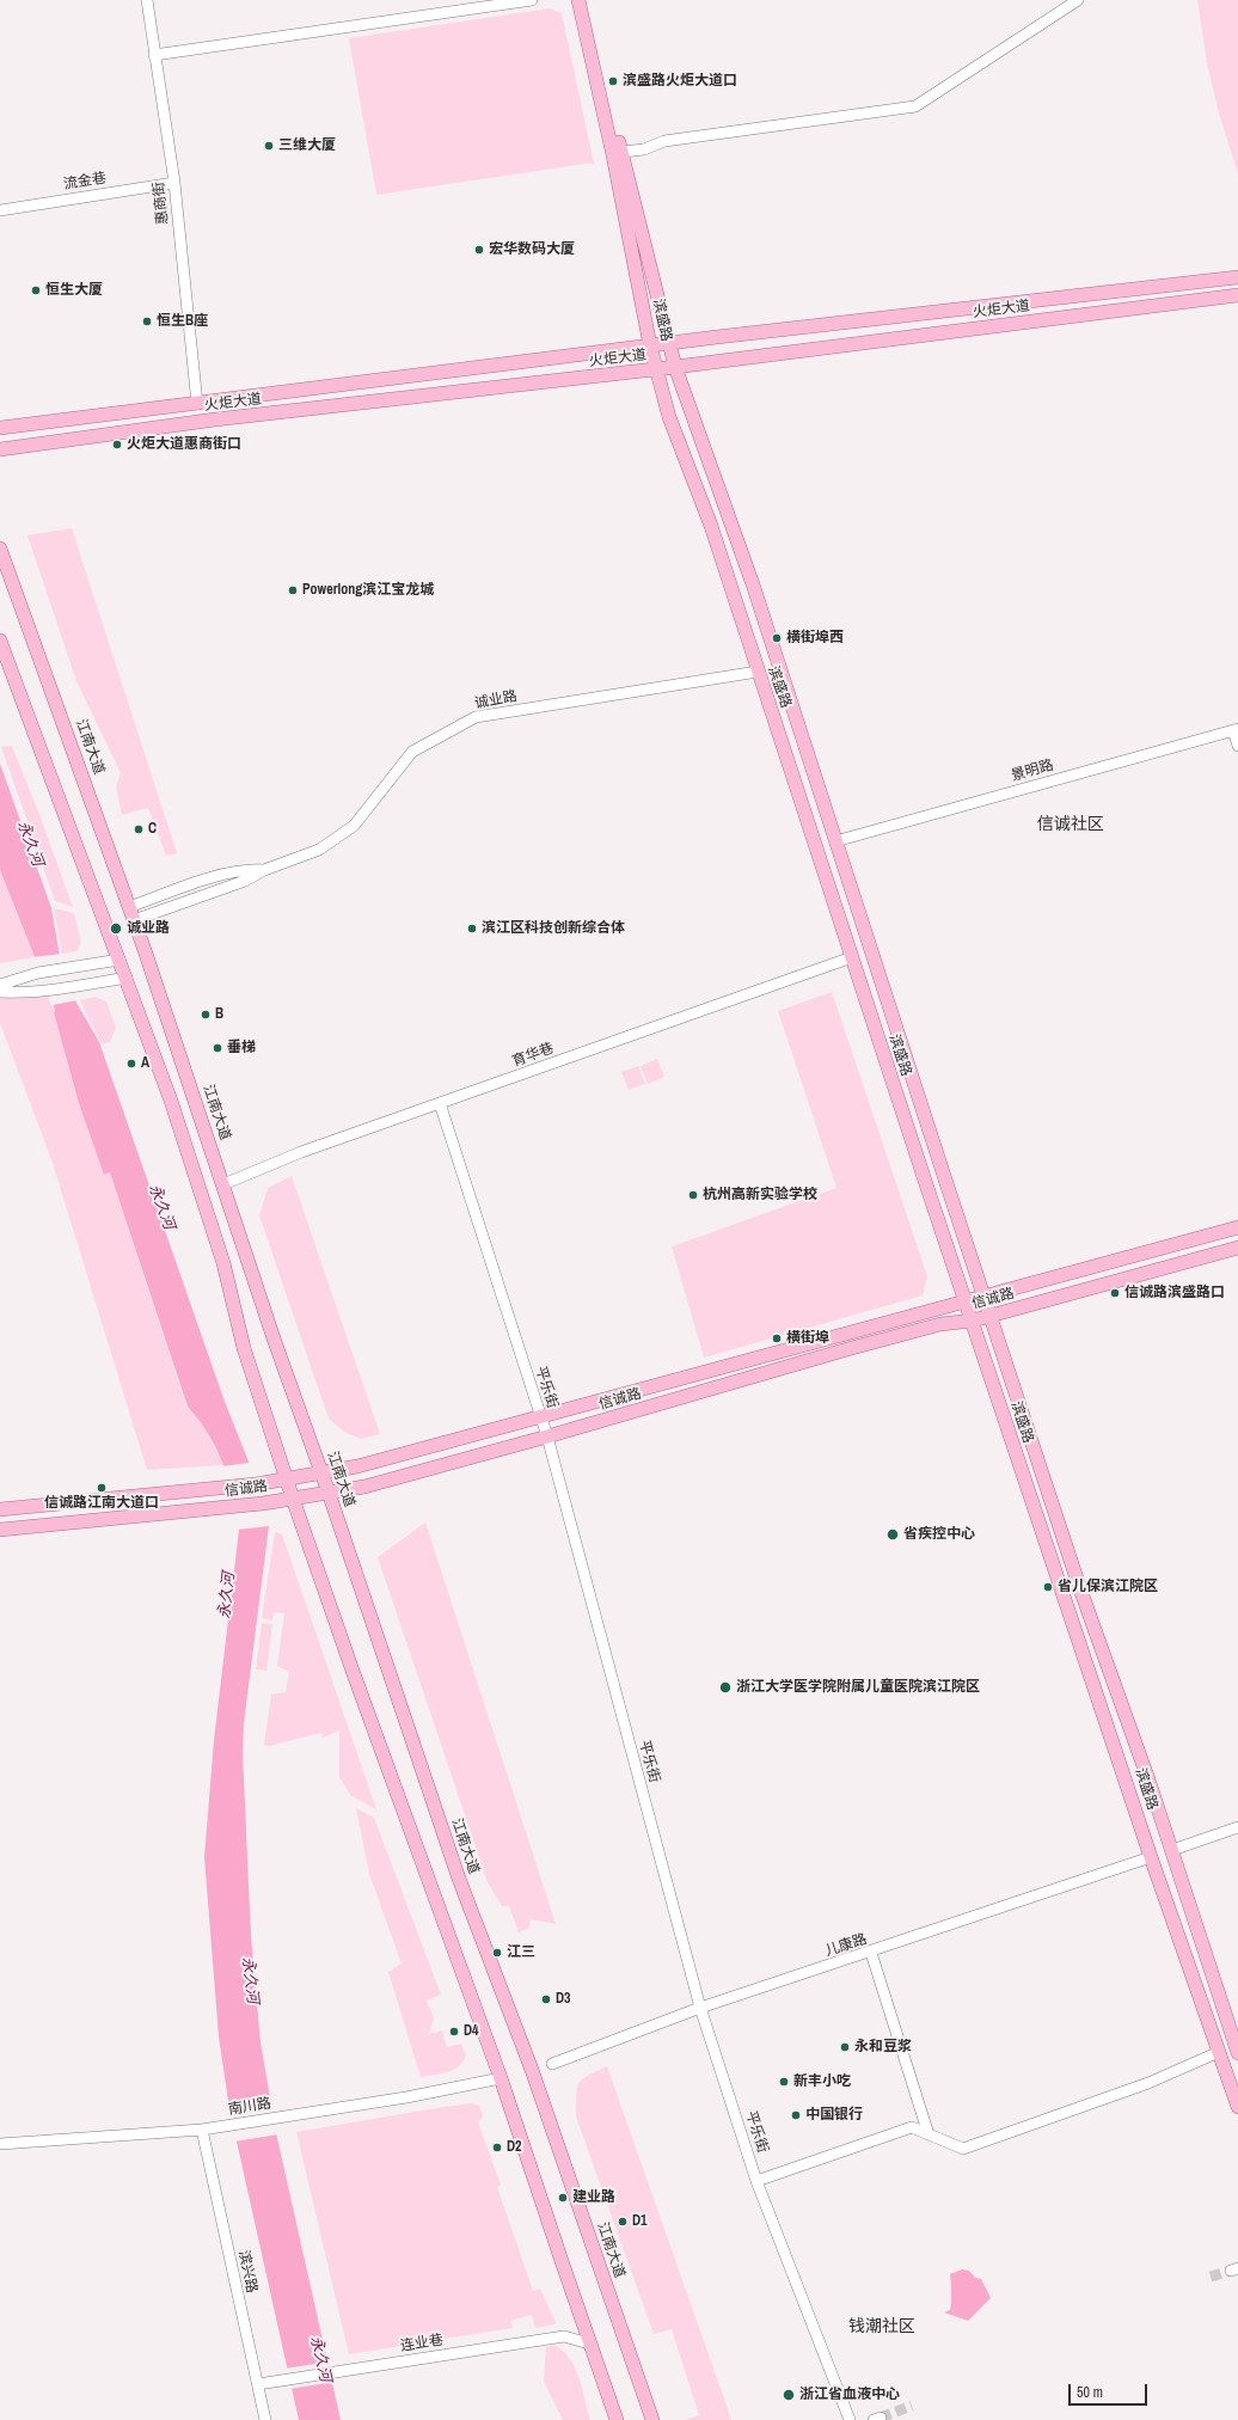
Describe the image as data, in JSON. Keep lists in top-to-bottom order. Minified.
{"streets":{"main road":["火炬大道","滨盛路","江南大道","信诚路"],"street":["流金巷","惠商街","诚业路","景明路","育华巷","平乐街","儿康路","南川路","滨兴路","连业巷"]},"crossings":[["流金巷","惠商街"],["惠商街","火炬大道"],["火炬大道","滨盛路"],["滨盛路","诚业路"],["滨盛路","景明路"],["滨盛路","育华巷"],["滨盛路","信诚路"],["滨盛路","儿康路"],["诚业路","江南大道"],["江南大道","育华巷"],["江南大道","信诚路"],["育华巷","平乐街"],["信诚路","平乐街"],["平乐街","儿康路"],["南川路","滨兴路"],["滨兴路","连业巷"]],"districts":["信诚社区","钱潮社区"],"water":["永久河"],"places":["滨盛路火炬大道口","三维大厦","宏华数码大厦","恒生大厦","恒生B座","火炬大道惠商街口","Powerlong滨江宝龙城","横街埠西","C","诚业路","滨江区科技创新综合体","B","垂梯","A","杭州高新实验学校","信诚路滨盛路口","横街埠","信诚路江南大道口","省疾控中心","省儿保滨江院区","浙江大学医学院附属儿童医院滨江院区","江三","D3","D4","永和豆浆","新丰小吃","中国银行","D2","建业路","D1","浙江省血液中心"],"scale_bar":"50 m"}
